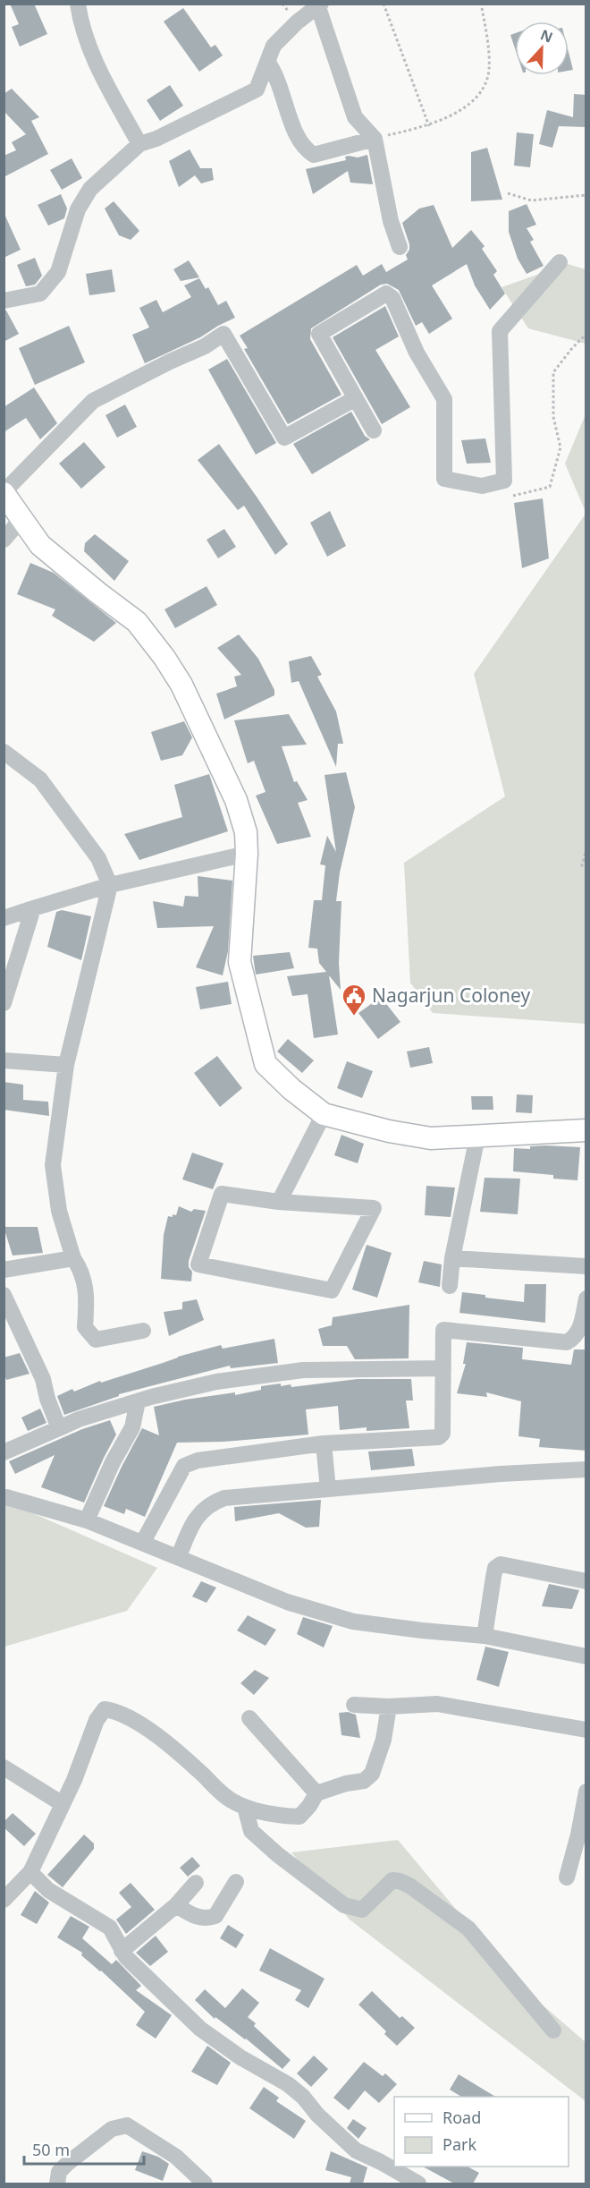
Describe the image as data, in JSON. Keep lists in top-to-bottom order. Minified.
{"places":{"public building":["Nagarjun Coloney"]},"legend":["Road","Park"],"scale_bar":"50 m","north":"top"}
